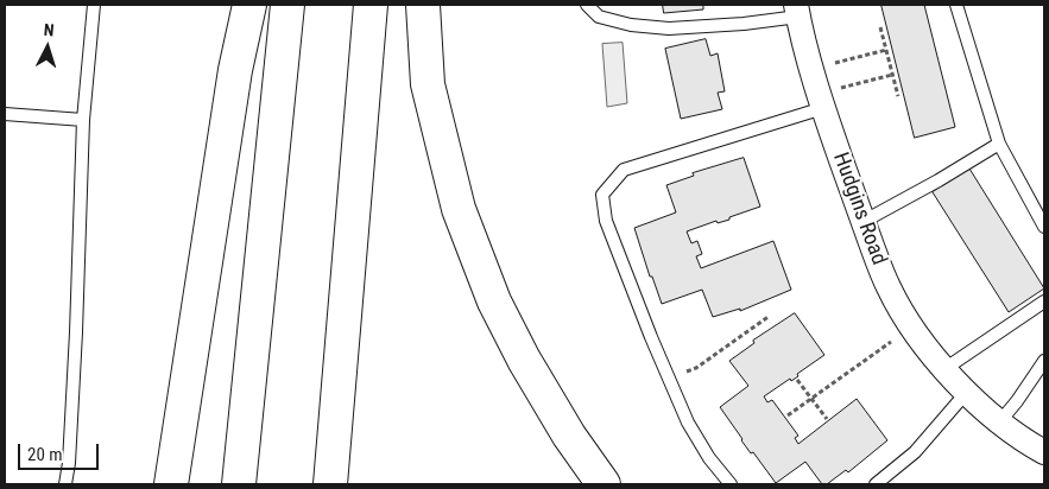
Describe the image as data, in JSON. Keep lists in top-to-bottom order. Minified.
{"streets":{"street":["Hudgins Road"]},"scale_bar":"20 m","north":"top"}
